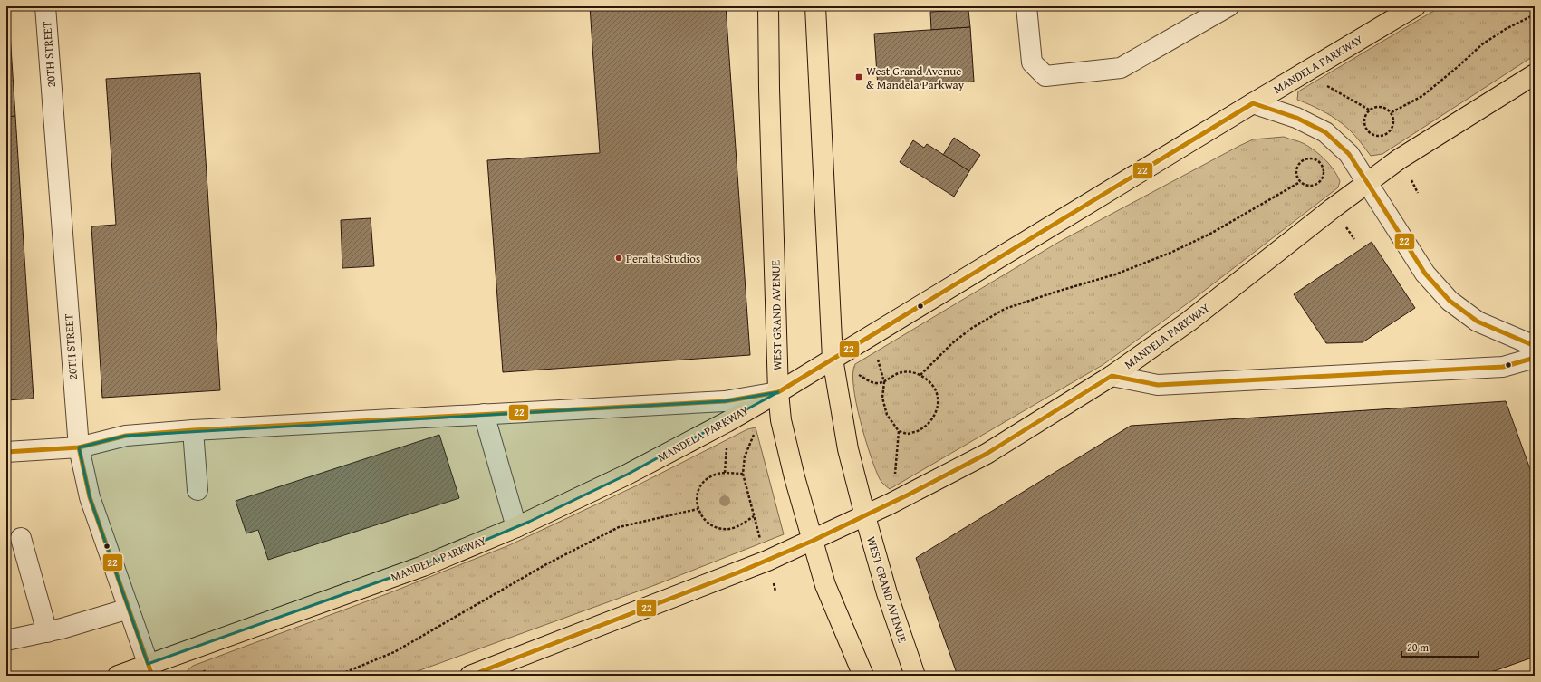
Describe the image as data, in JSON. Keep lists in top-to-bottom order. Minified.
{"streets":{"main road":["MANDELA PARKWAY","WEST GRAND AVENUE"],"street":["20TH STREET"]},"crossings":[["20TH STREET","MANDELA PARKWAY"],["MANDELA PARKWAY","WEST GRAND AVENUE"]],"places":{"transit":["West Grand Avenue & Mandela Parkway"],"other":["Peralta Studios"]},"lines":["transit line 22"],"scale_bar":"20 m"}
